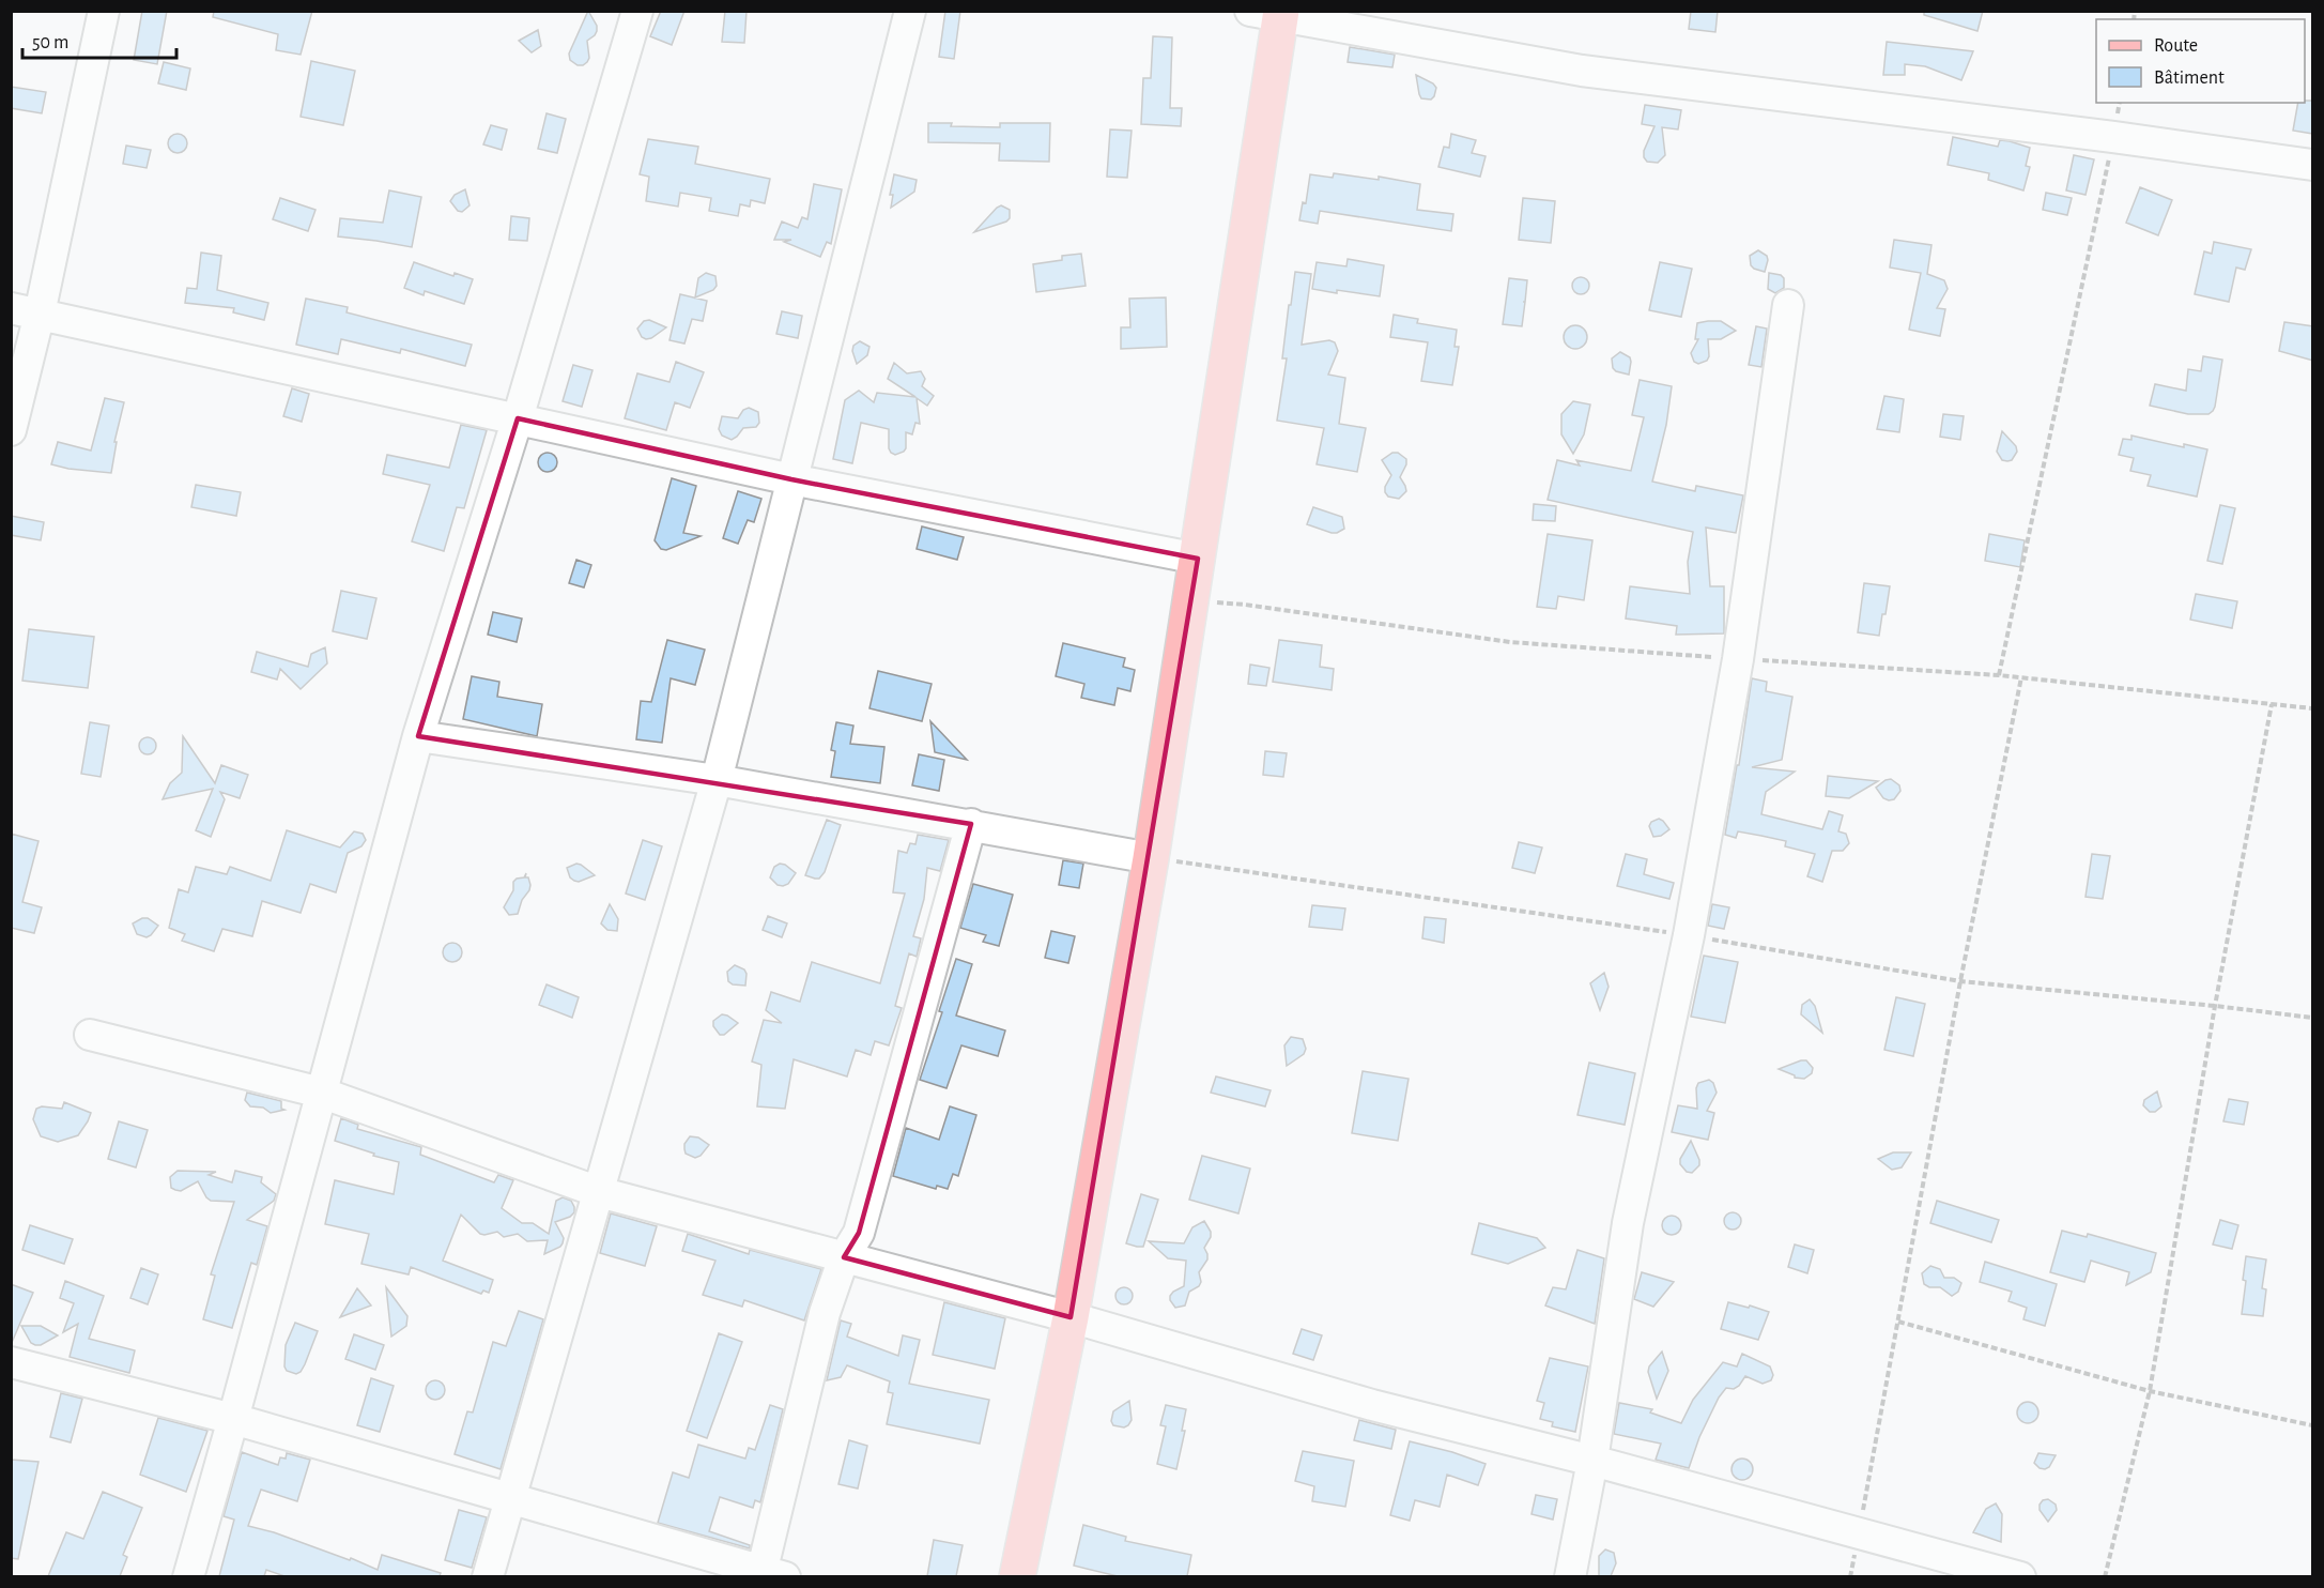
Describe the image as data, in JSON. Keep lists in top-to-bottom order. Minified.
{"legend":["Route","Bâtiment"],"scale_bar":"50 m"}
